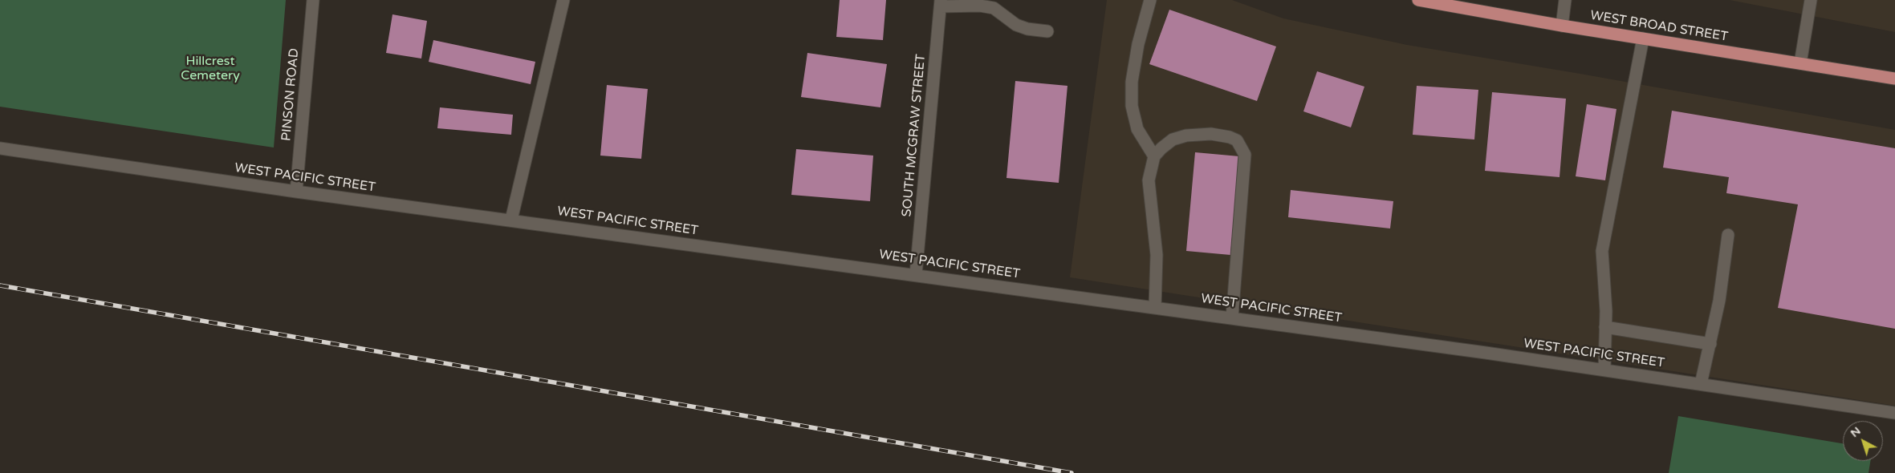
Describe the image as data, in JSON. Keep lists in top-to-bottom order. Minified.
{"streets":{"main road":["WEST BROAD STREET"],"street":["PINSON ROAD","SOUTH MCGRAW STREET","WEST PACIFIC STREET"]},"crossings":[["PINSON ROAD","WEST PACIFIC STREET"],["SOUTH MCGRAW STREET","WEST PACIFIC STREET"]],"parks":["Hillcrest Cemetery"],"north":"top left"}
